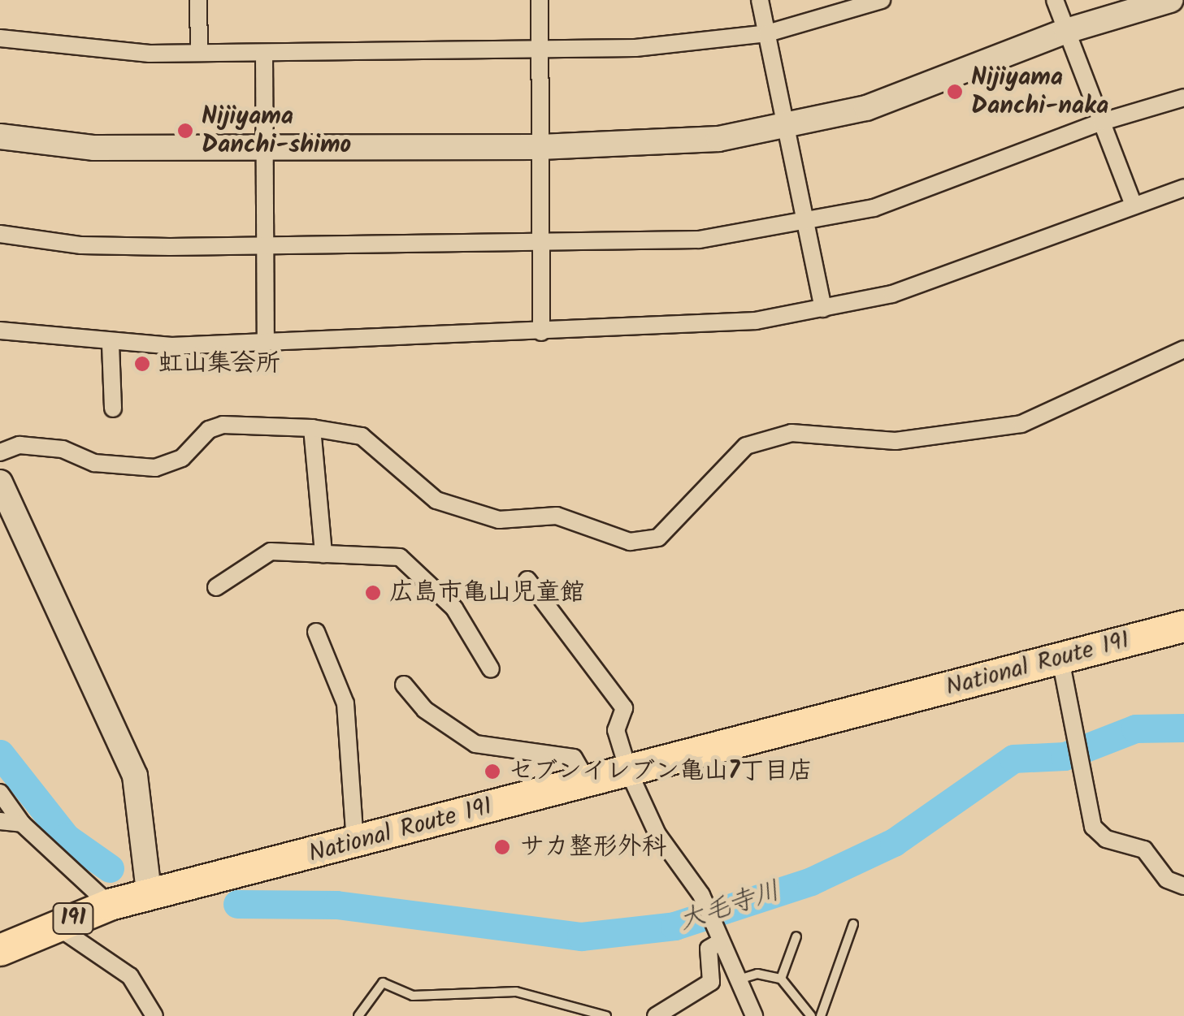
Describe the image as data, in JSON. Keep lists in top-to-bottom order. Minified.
{"streets":{"highway":["National Route 191","191"]},"water":["大毛寺川"],"places":["Nijiyama Danchi-naka","Nijiyama Danchi-shimo","虹山集会所","広島市亀山児童館","セブンイレブン亀山7丁目店","サカ整形外科"]}
